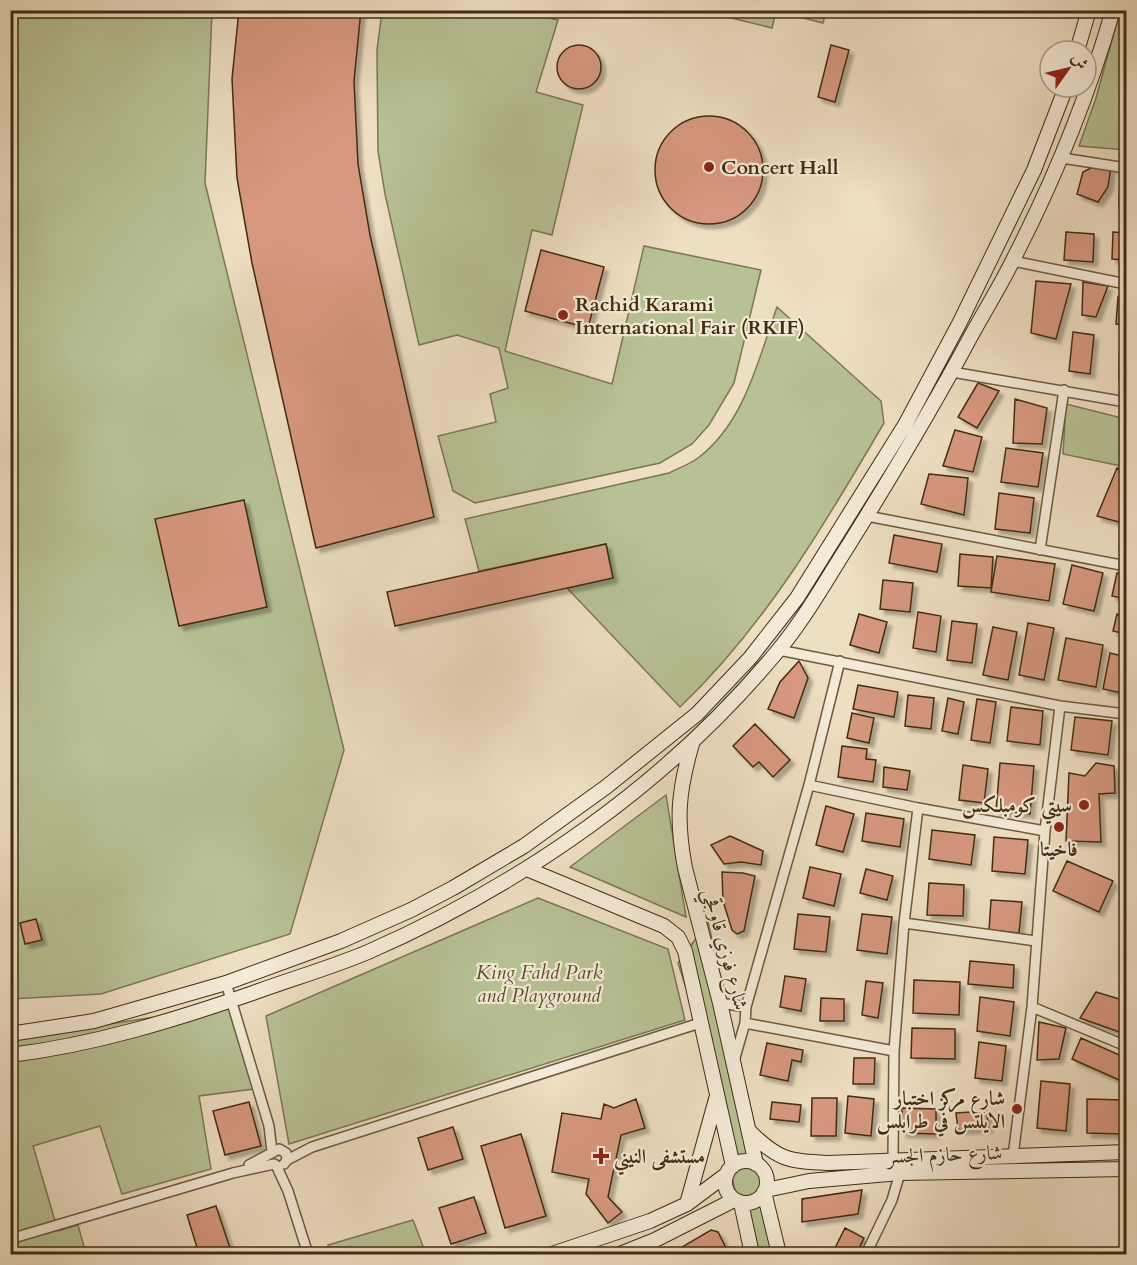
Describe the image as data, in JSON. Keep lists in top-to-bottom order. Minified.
{"streets":{"street":["شارع فوزي قاوقجي","شارع حازم الجسر"]},"crossings":[["شارع فوزي قاوقجي","شارع حازم الجسر"]],"parks":["King Fahd Park and Playground"],"places":{"other":["Concert Hall","Rachid Karami International Fair (RKIF)","سيتي كومبلكس","فاخيتا","شارع مركز اختبار الايلتس في طرابلس"],"health":["مستشفى النيني"]},"north":"top right"}
